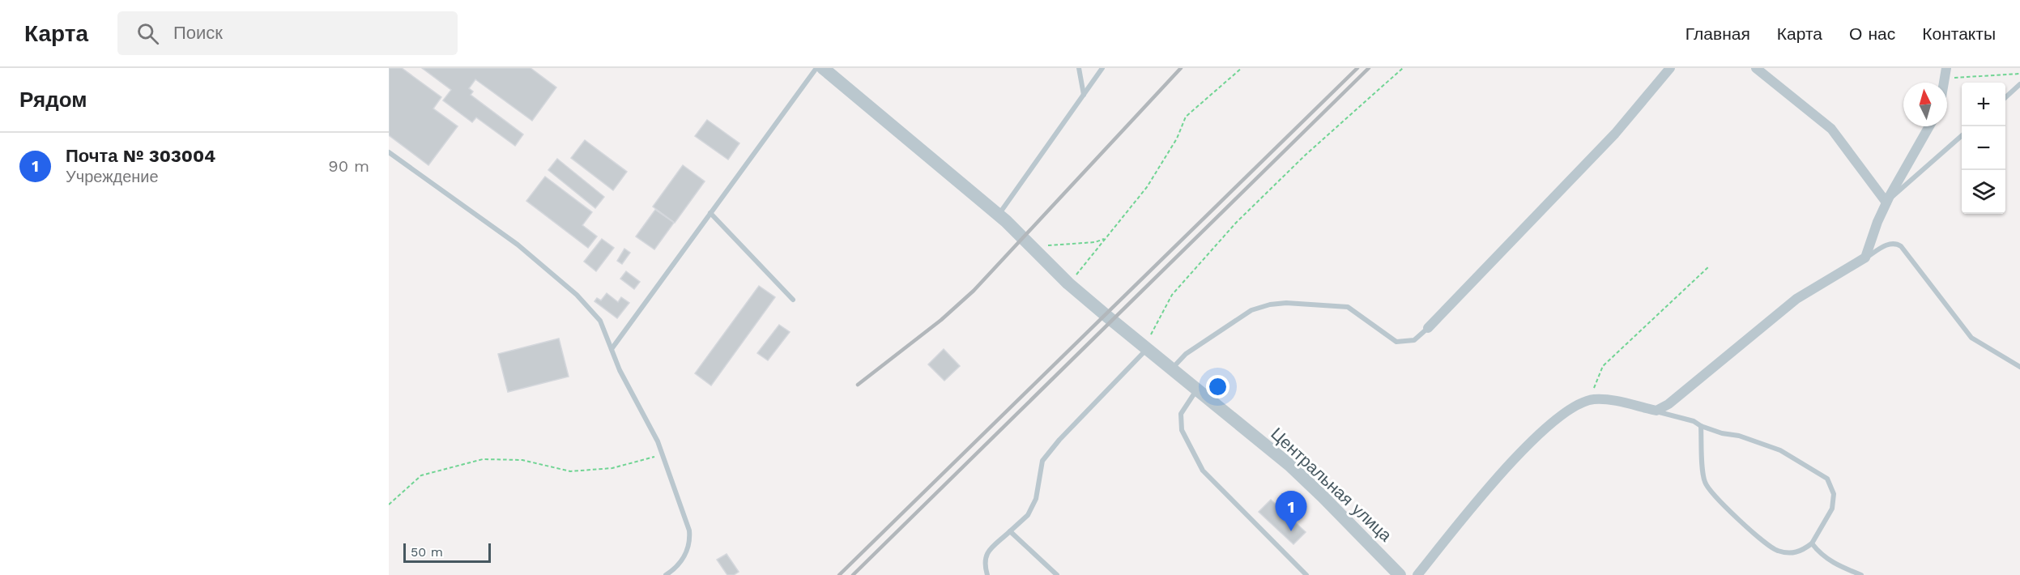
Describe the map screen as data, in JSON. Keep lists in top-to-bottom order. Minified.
{"streets":{"street":["Центральная улица"]},"scale_bar":"50 m","north":"top","page":{"header":"Карта","search":"Поиск","nav":["Главная","Карта","О нас","Контакты"],"heading":"Рядом","map_buttons":["+","−"],"list":[{"mark":"1","name":"Почта № 303004","note":"Учреждение","value":"90 m"}],"pins":"1","scale":"50 m"}}
